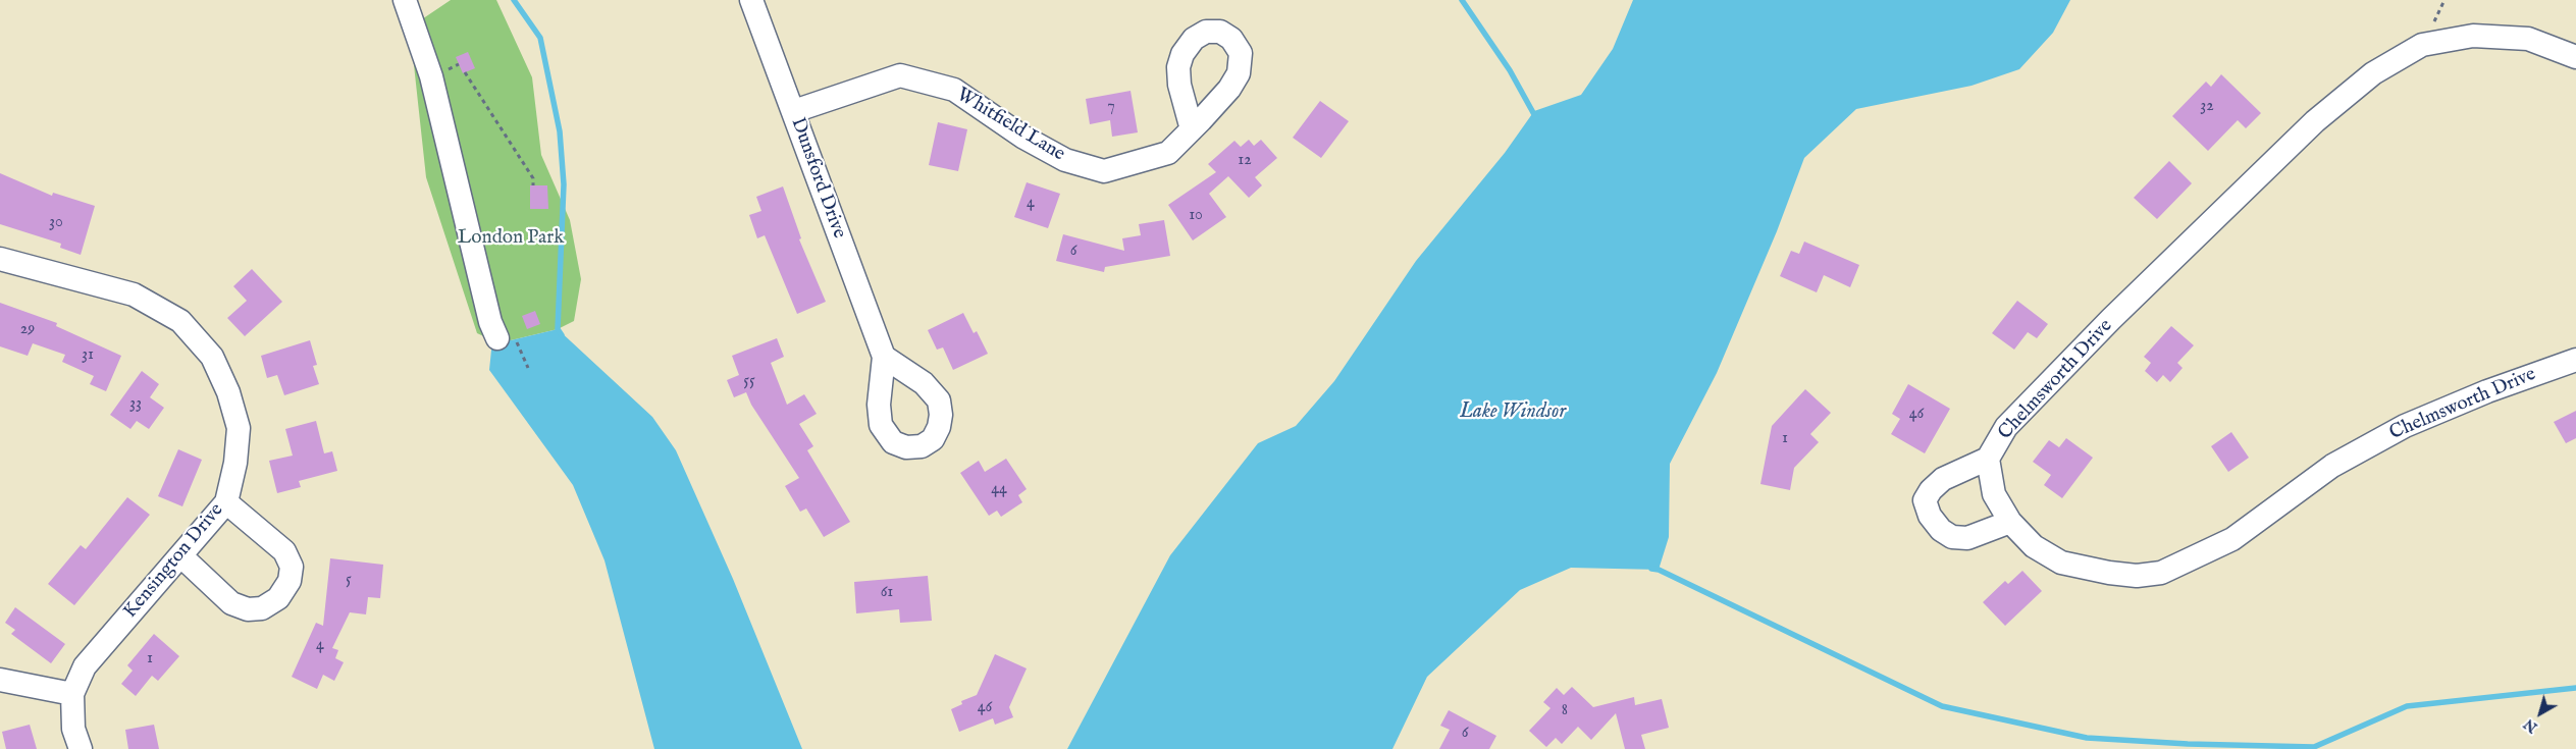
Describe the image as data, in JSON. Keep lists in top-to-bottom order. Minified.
{"streets":{"street":["Whitfield Lane","Dunsford Drive","Chelmsworth Drive","Kensington Drive"]},"crossings":[["Whitfield Lane","Dunsford Drive"]],"water":["Lake Windsor"],"parks":["London Park"],"house_numbers":["7","32","12","4","10","30","6","29","31","55","33","46","1","44","5","61","4","1","46","8","6"],"north":"bottom left"}
